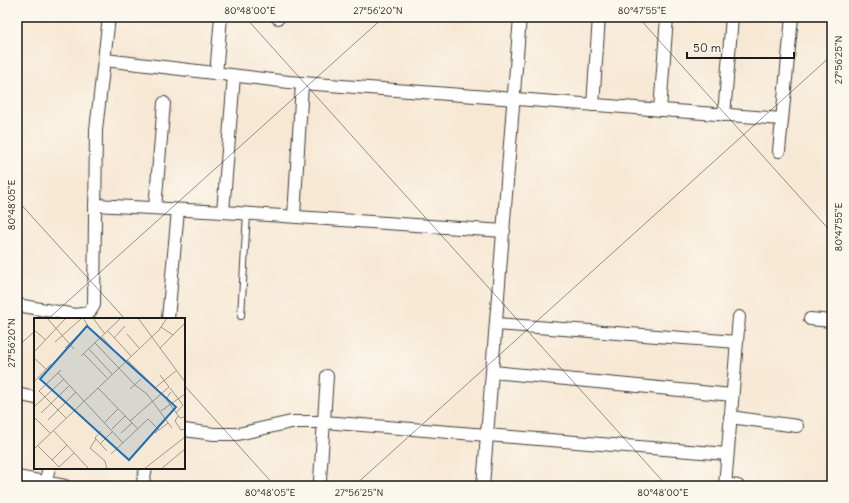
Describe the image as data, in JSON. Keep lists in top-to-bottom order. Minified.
{"scale_bar":"50 m","coordinates":["80°48'00\"E","27°56'20\"N","80°47'55\"E","27°56'25\"N","80°48'05\"E"]}
